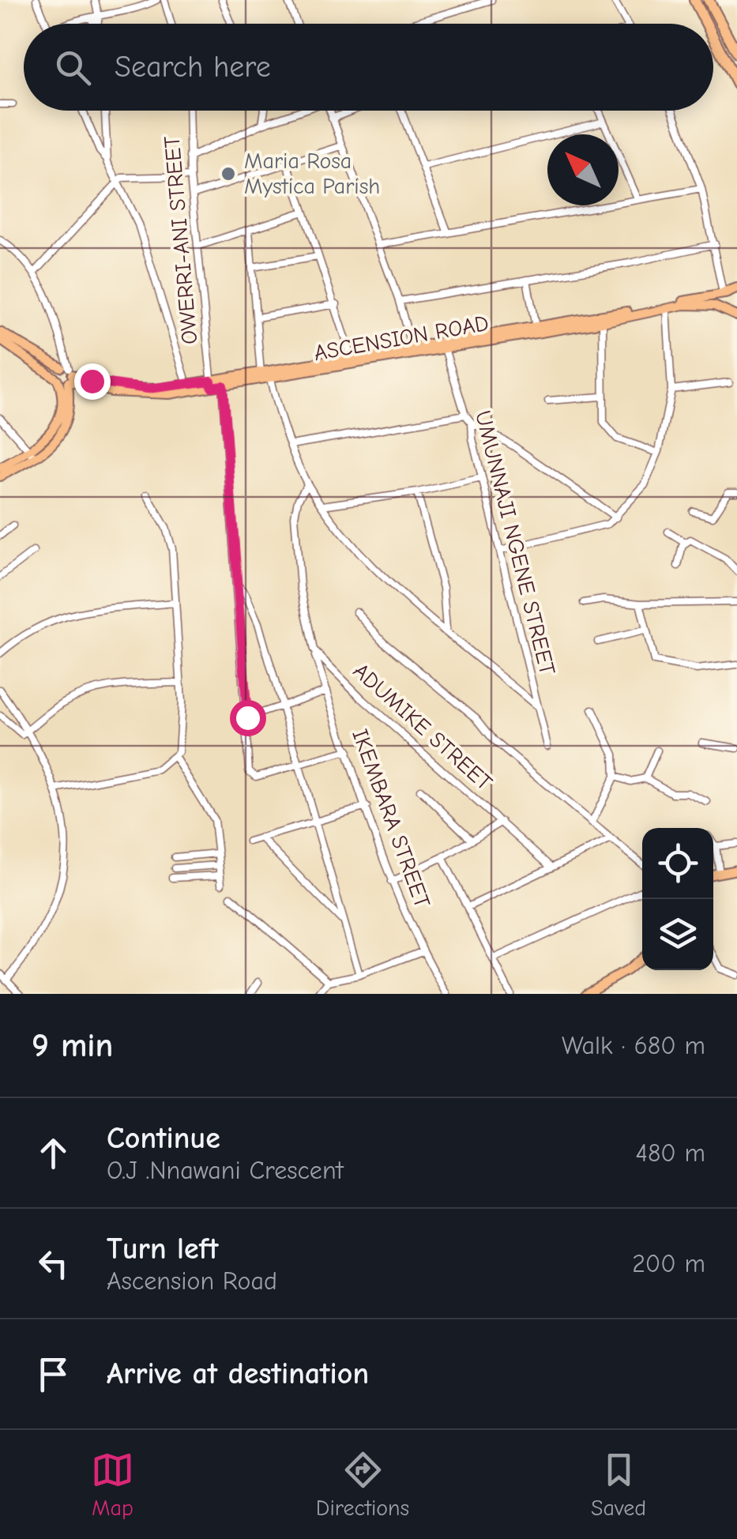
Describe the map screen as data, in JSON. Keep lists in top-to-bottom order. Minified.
{"streets":{"main road":["ASCENSION ROAD"],"street":["OWERRI-ANI STREET","UMUNNAJI NGENE STREET","ADUMIKE STREET","IKEMBARA STREET"]},"crossings":[["OWERRI-ANI STREET","ASCENSION ROAD"],["ASCENSION ROAD","UMUNNAJI NGENE STREET"],["ADUMIKE STREET","IKEMBARA STREET"]],"places":["Maria Rosa Mystica Parish"],"north":"top left","page":{"search":"Search here","heading":["9 min","Walk · 680 m"],"list":[["Continue","O.J .Nnawani Crescent","480 m"],["Turn left","Ascension Road","200 m"],"Arrive at destination"],"nav":["Map","Directions","Saved"]}}
